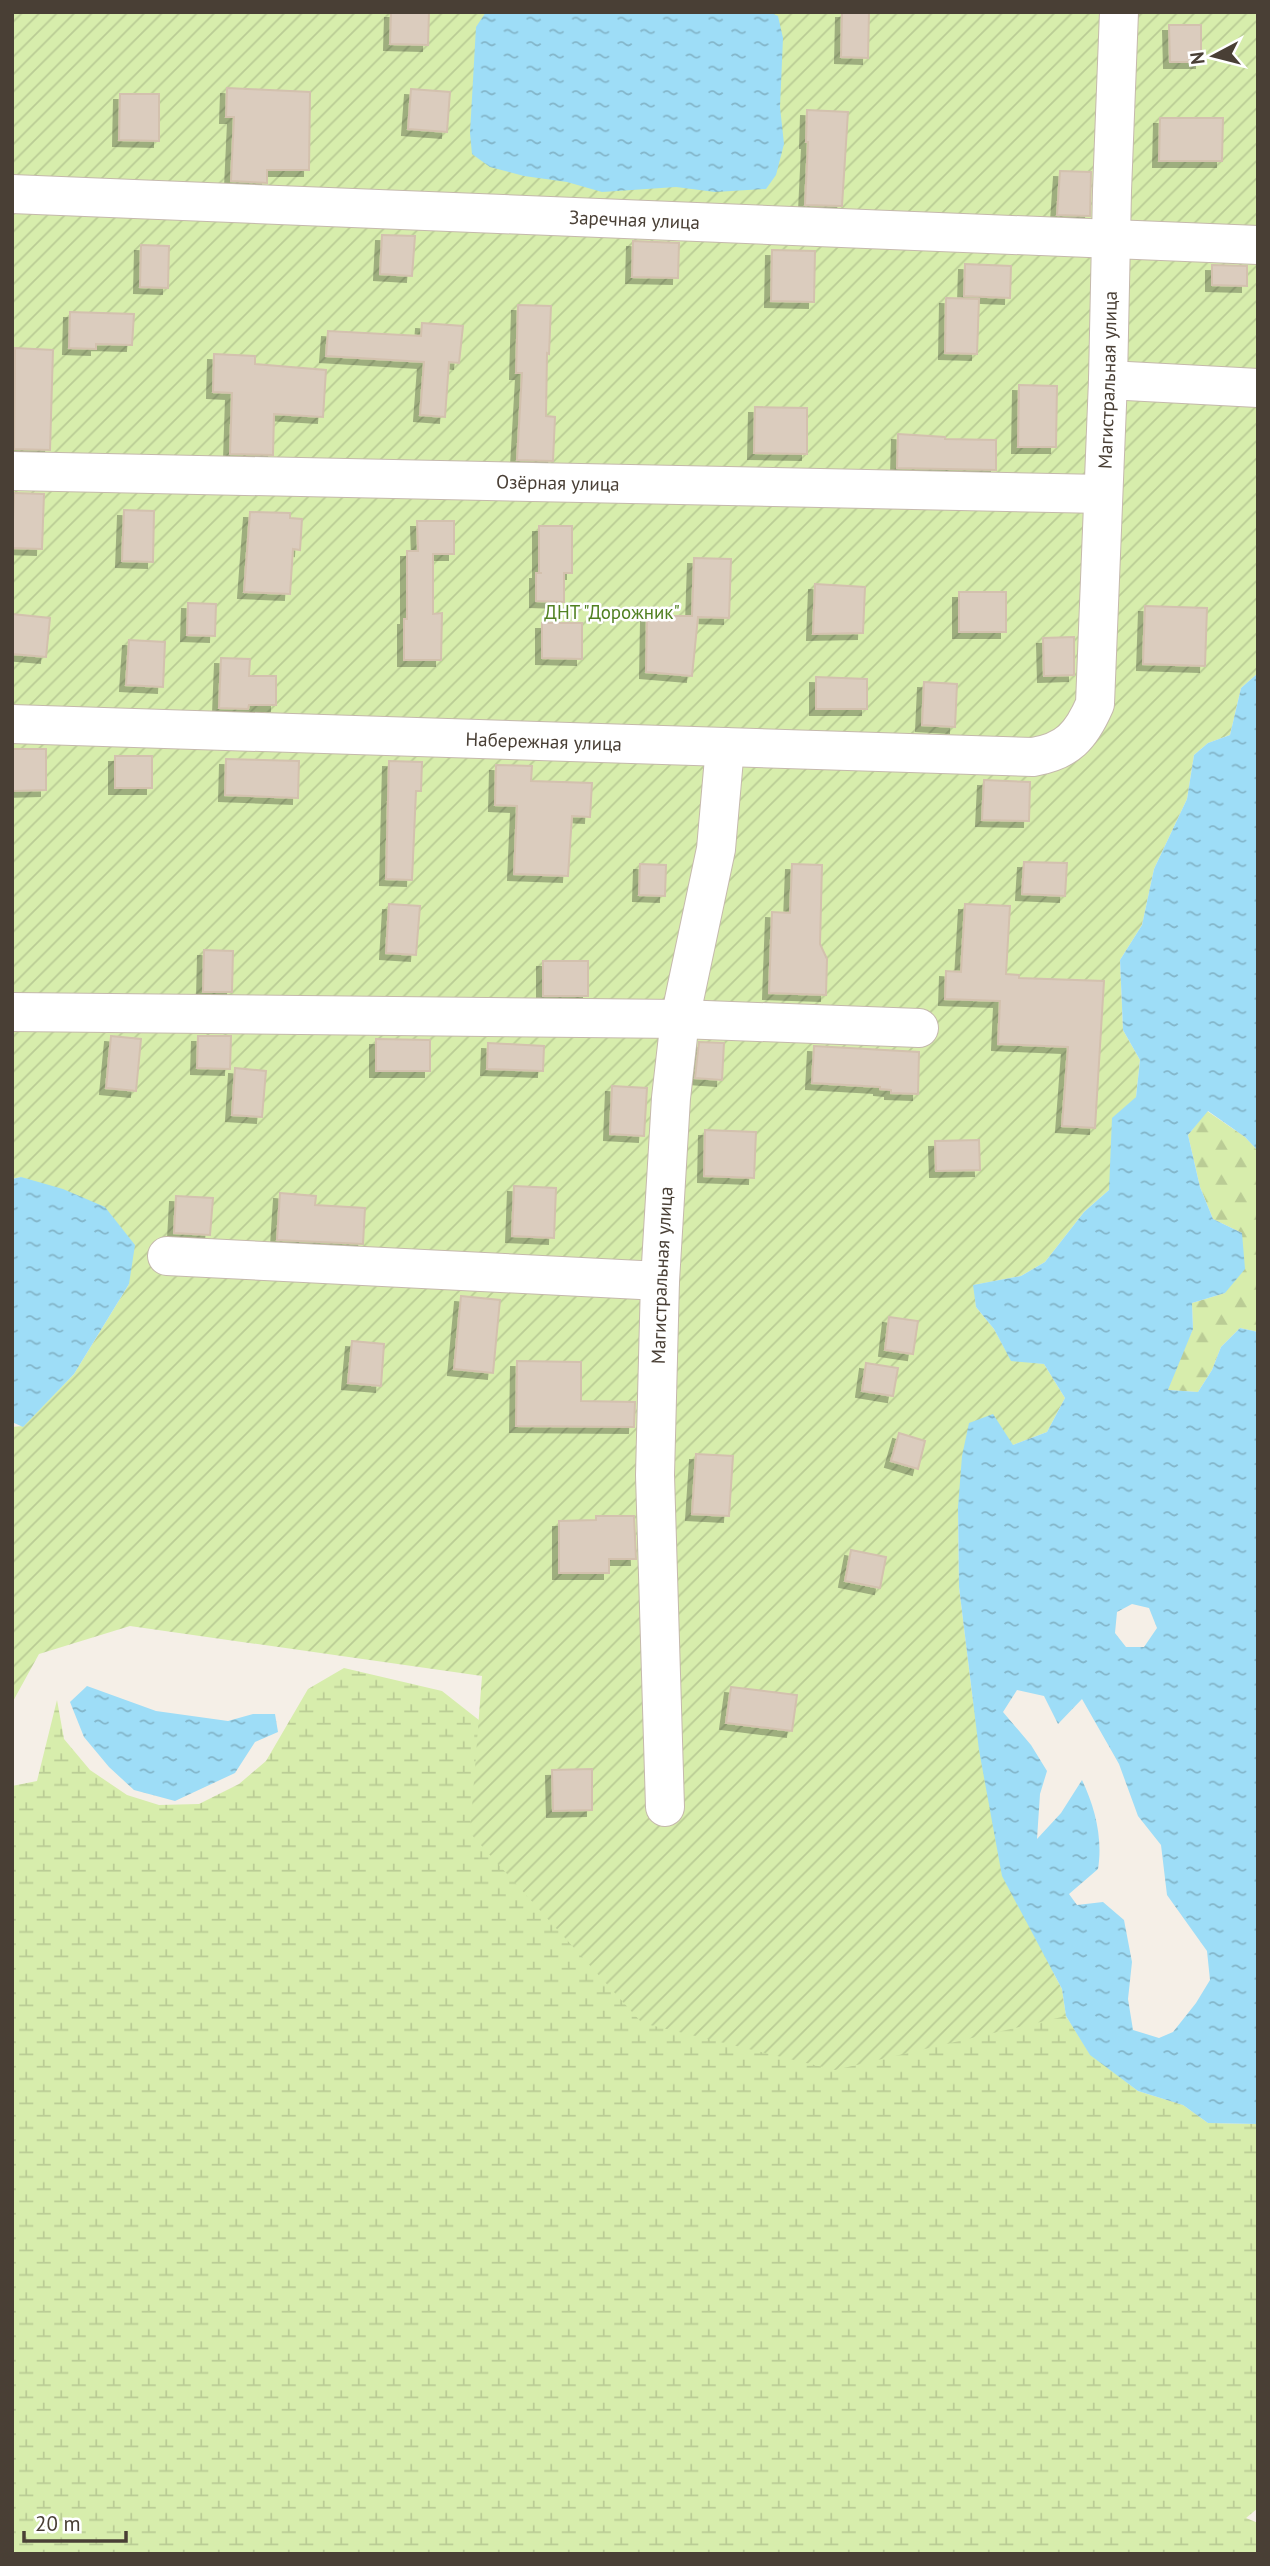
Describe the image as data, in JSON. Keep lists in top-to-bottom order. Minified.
{"streets":{"street":["Заречная улица","Магистральная улица","Озёрная улица","Набережная улица"]},"crossings":[["Заречная улица","Магистральная улица"],["Магистральная улица","Озёрная улица"],["Магистральная улица","Набережная улица"]],"parks":["ДНТ \"Дорожник\""],"scale_bar":"20 m","north":"left"}
